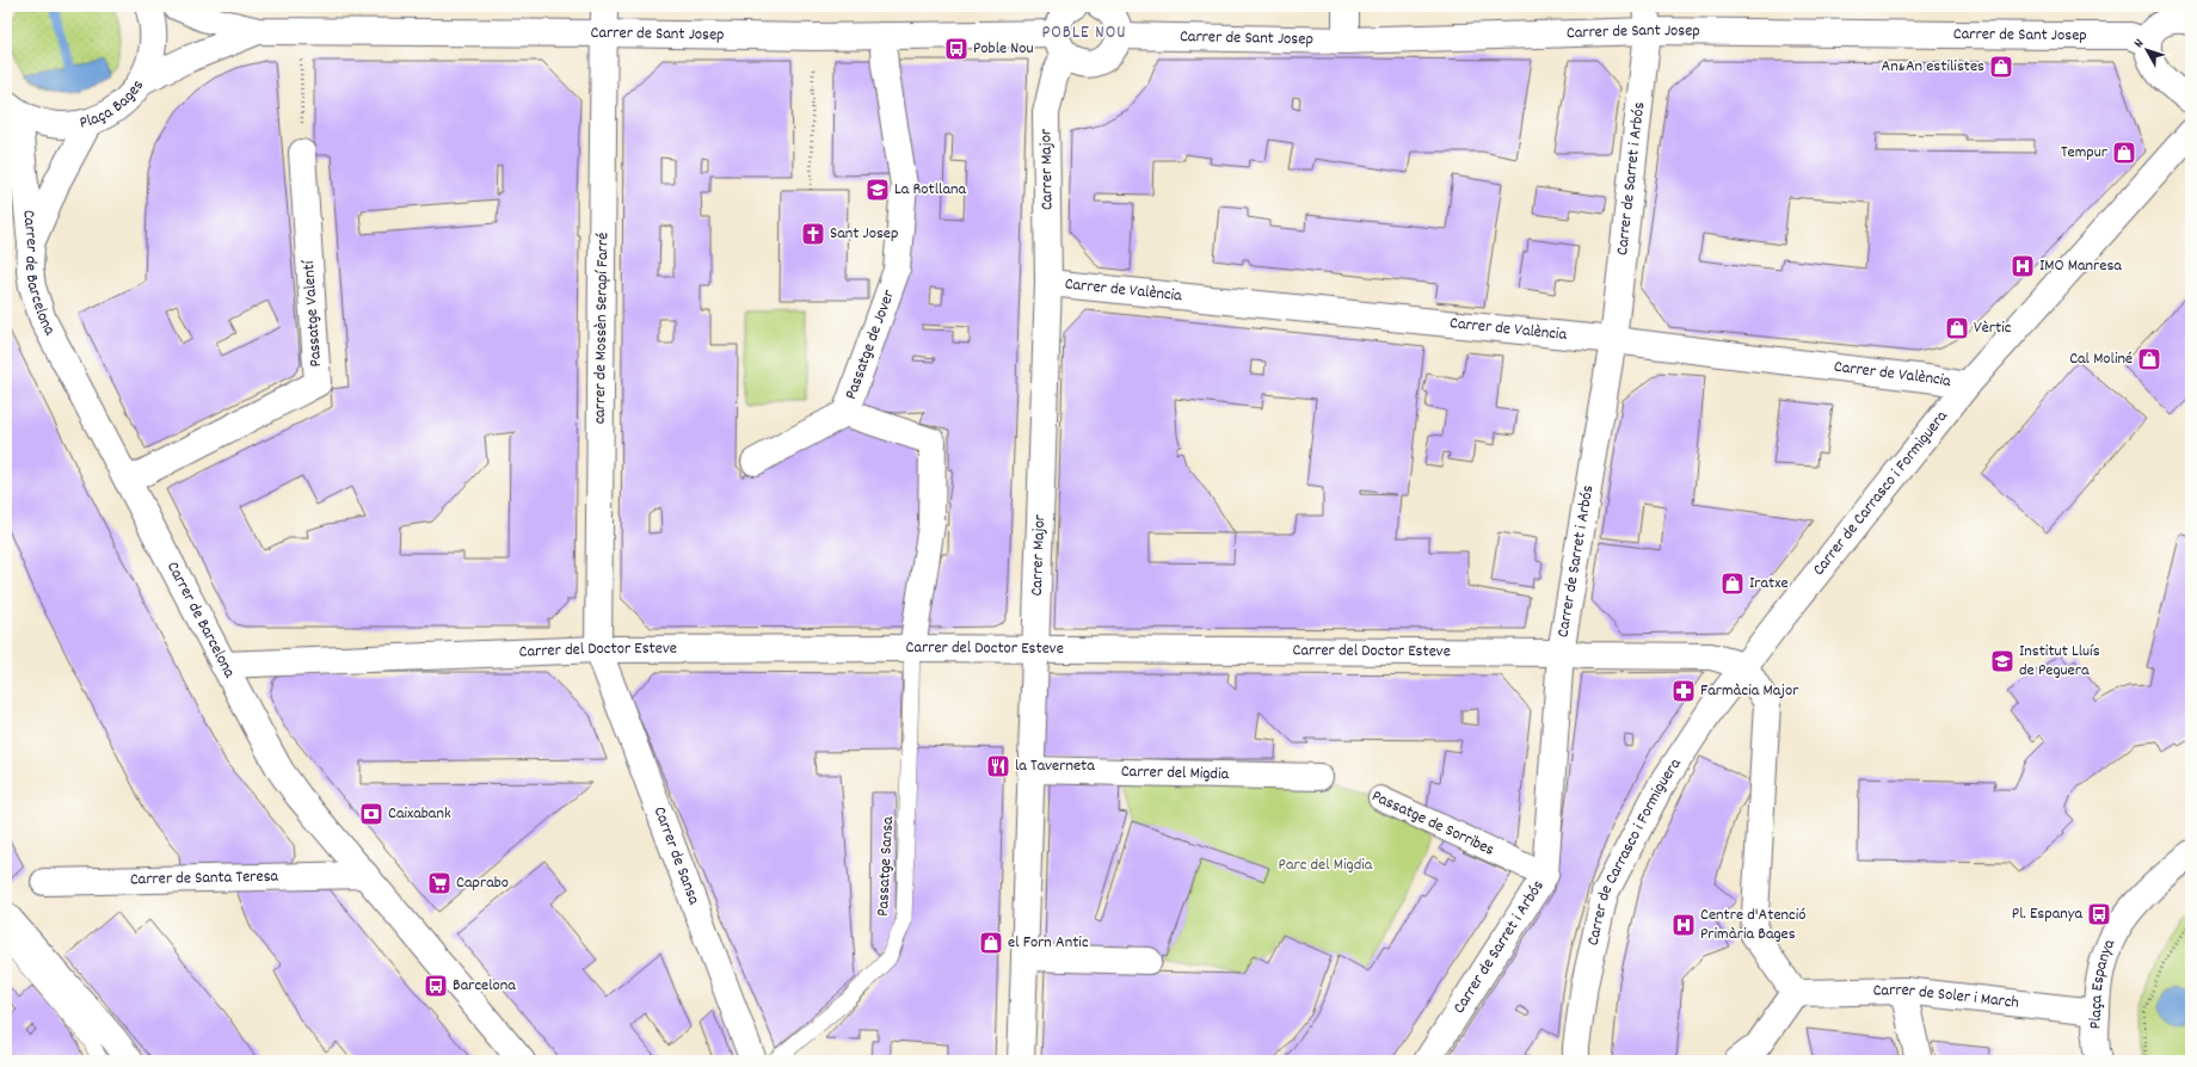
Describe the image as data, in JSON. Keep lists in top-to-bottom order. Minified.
{"streets":{"street":["Carrer de Sant Josep","Plaça Bages","Carrer Major","Carrer de Sarret i Arbós","Carrer de Barcelona","Carrer de València","Passatge Valentí","carrer de Mossèn Serapí Farré","Passatge de Jover","Carrer de Carrasco i Formiguera","Carrer del Doctor Esteve","Carrer del Migdia","Passatge de Sorribes","Carrer de Sansa","Carrer de Santa Teresa","Plaça Espanya","Carrer de Soler i March"],"lane":["Passatge Sansa"]},"crossings":[["Carrer de Sant Josep","Carrer Major"],["Carrer de Sant Josep","Carrer de Sarret i Arbós"],["Carrer de Sant Josep","carrer de Mossèn Serapí Farré"],["Carrer de Sant Josep","Passatge de Jover"],["Plaça Bages","Carrer de Barcelona"],["Carrer Major","Carrer de València"],["Carrer Major","Carrer del Doctor Esteve"],["Carrer Major","Carrer del Migdia"],["Carrer de Sarret i Arbós","Carrer de València"],["Carrer de Sarret i Arbós","Carrer del Doctor Esteve"],["Carrer de Sarret i Arbós","Passatge de Sorribes"],["Carrer de Barcelona","Passatge Valentí"],["Carrer de Barcelona","Carrer del Doctor Esteve"],["Carrer de Barcelona","Carrer de Santa Teresa"],["Carrer de València","Carrer de Carrasco i Formiguera"],["carrer de Mossèn Serapí Farré","Carrer del Doctor Esteve"],["carrer de Mossèn Serapí Farré","Carrer de Sansa"],["Passatge de Jover","Carrer del Doctor Esteve"],["Passatge de Jover","Passatge Sansa"],["Carrer de Carrasco i Formiguera","Carrer del Doctor Esteve"],["Carrer del Doctor Esteve","Carrer de Sansa"],["Carrer del Doctor Esteve","Passatge Sansa"],["Plaça Espanya","Carrer de Soler i March"]],"districts":["POBLE NOU"],"parks":["Parc del Migdia"],"places":{"bus stop":["Poble Nou","Pl. Espanya","Barcelona"],"shop":["An&An estilistes","Tempur","Vèrtic","Cal Moliné","Iratxe","el Forn Antic"],"school or university":["La Rotllana","Institut Lluís de Peguera"],"church":["Sant Josep"],"hospital":["IMO Manresa","Centre d'Atenció Primària Bages"],"pharmacy":["Farmàcia Major"],"restaurant":["la Taverneta"],"bank":["Caixabank"],"supermarket":["Caprabo"]},"north":"top left"}
